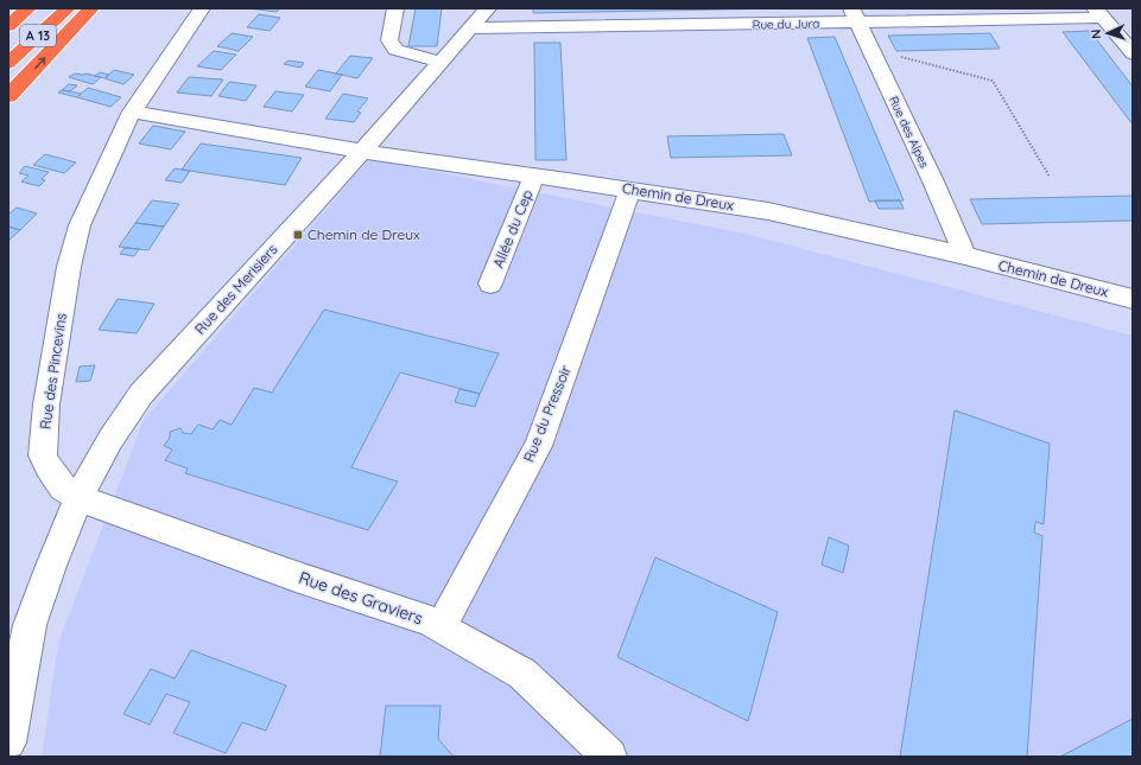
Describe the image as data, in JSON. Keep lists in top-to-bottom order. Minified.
{"streets":{"highway":["A 13"],"street":["Rue du Jura","Rue des Alpes","Chemin de Dreux","Allée du Cep","Rue des Merisiers","Rue des Pincevins","Rue du Pressoir","Rue des Graviers"]},"crossings":[["Rue du Jura","Rue des Alpes"],["Rue du Jura","Rue des Merisiers"],["Rue des Alpes","Chemin de Dreux"],["Chemin de Dreux","Allée du Cep"],["Chemin de Dreux","Rue des Merisiers"],["Chemin de Dreux","Rue des Pincevins"],["Chemin de Dreux","Rue du Pressoir"],["Rue des Merisiers","Rue des Pincevins"],["Rue des Merisiers","Rue des Graviers"],["Rue des Pincevins","Rue des Graviers"],["Rue du Pressoir","Rue des Graviers"]],"places":{"transit":["Chemin de Dreux"]},"north":"left"}
